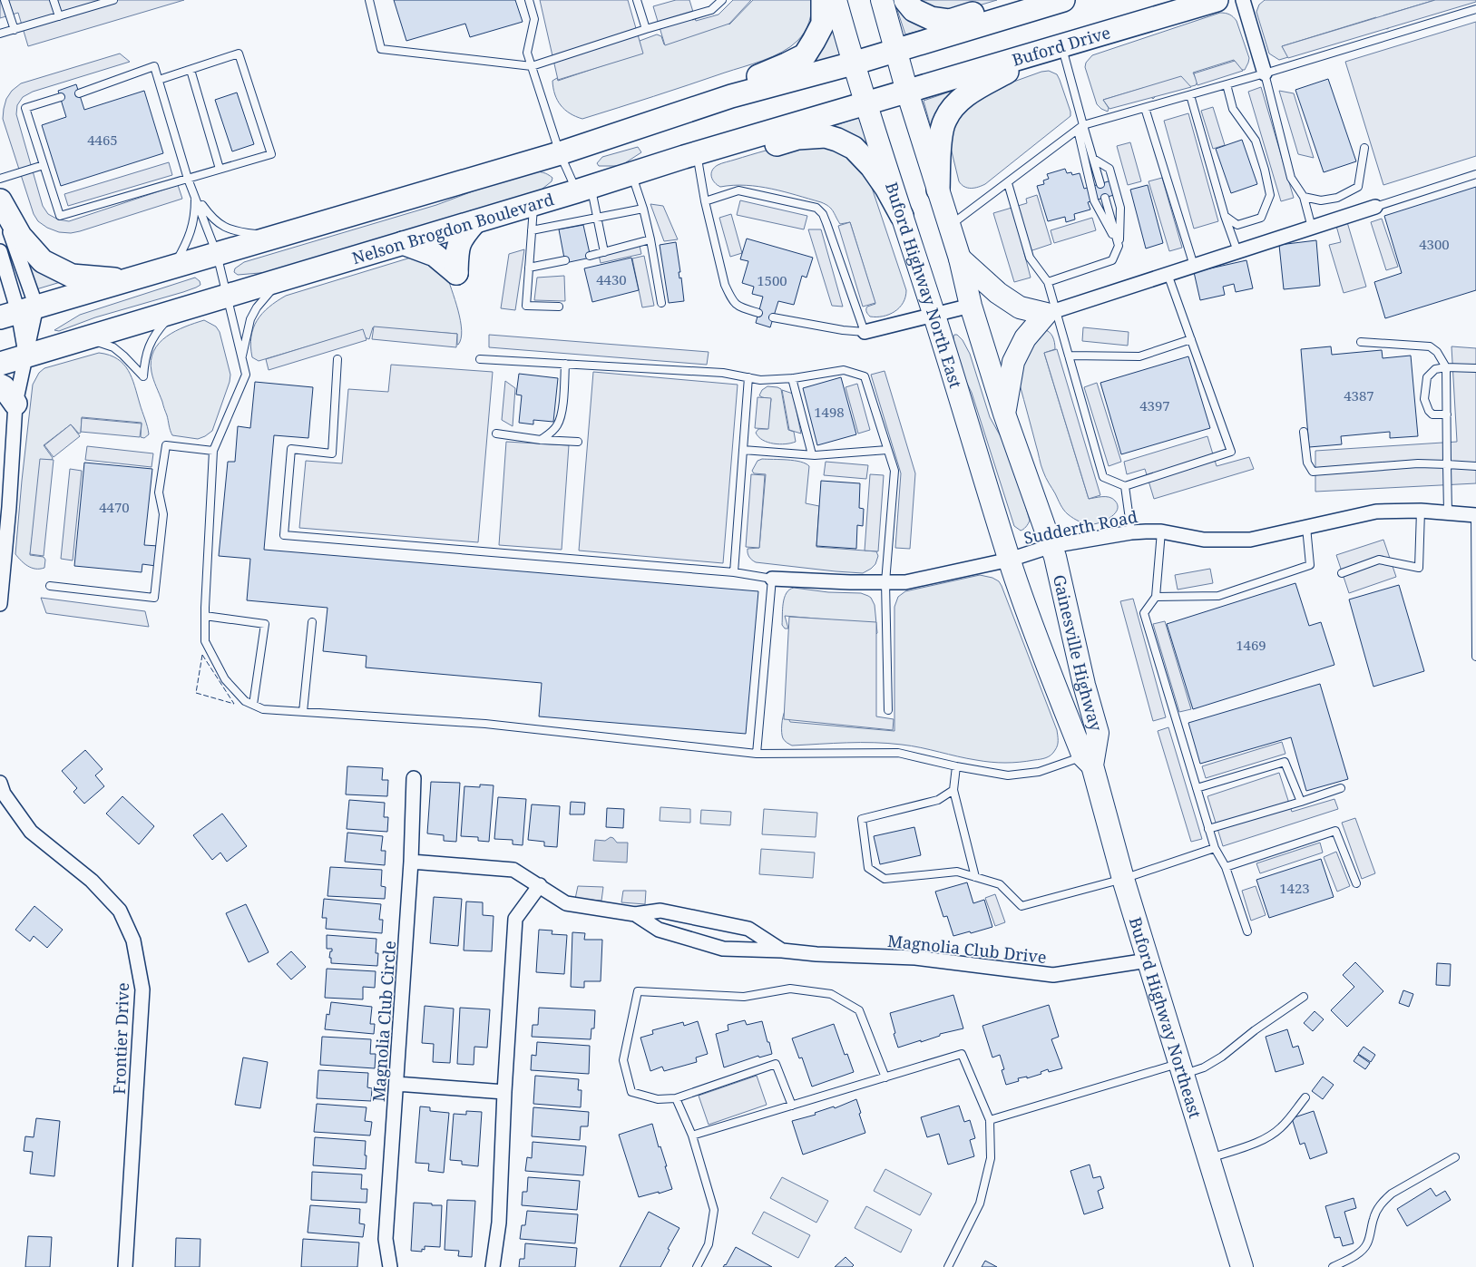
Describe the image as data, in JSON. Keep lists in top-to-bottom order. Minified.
{"streets":{"highway":["Buford Drive","Nelson Brogdon Boulevard"],"main road":["Buford Highway North East","Gainesville Highway","Buford Highway Northeast"],"street":["Sudderth Road","Magnolia Club Drive","Magnolia Club Circle","Frontier Drive"]},"crossings":[["Buford Drive","Nelson Brogdon Boulevard"],["Nelson Brogdon Boulevard","Buford Highway North East"],["Buford Highway North East","Sudderth Road"],["Buford Highway North East","Gainesville Highway"],["Sudderth Road","Gainesville Highway"],["Gainesville Highway","Buford Highway Northeast"],["Magnolia Club Drive","Buford Highway Northeast"],["Magnolia Club Drive","Magnolia Club Circle"]],"house_numbers":["4465","4300","4430","1500","4387","4397","1498","4470","1469","1423"]}
